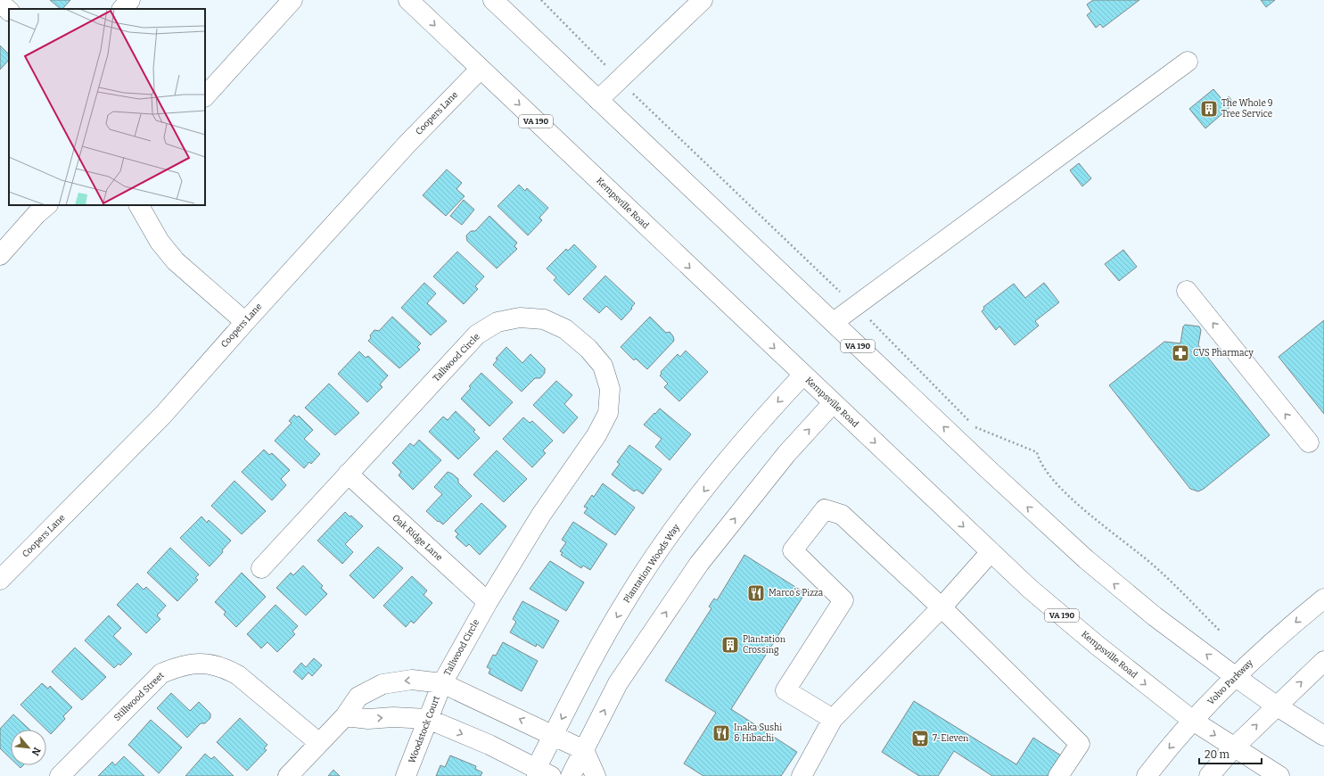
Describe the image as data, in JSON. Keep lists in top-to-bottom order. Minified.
{"streets":{"street":["Coopers Lane","VA 190","Kempsville Road","Tallwood Circle","Oak Ridge Lane","Plantation Woods Way","Volvo Parkway","Stillwood Street","Woodstock Court"]},"crossings":[["Coopers Lane","Kempsville Road"],["VA 190","Volvo Parkway"],["Kempsville Road","Plantation Woods Way"],["Kempsville Road","Volvo Parkway"],["Tallwood Circle","Oak Ridge Lane"],["Tallwood Circle","Woodstock Court"]],"places":{"building":["The Whole 9 Tree Service","Plantation Crossing"],"pharmacy":["CVS Pharmacy"],"restaurant":["Marco's Pizza","Inaka Sushi & Hibachi"],"supermarket":["7-Eleven"]},"scale_bar":"20 m","north":"bottom right"}
